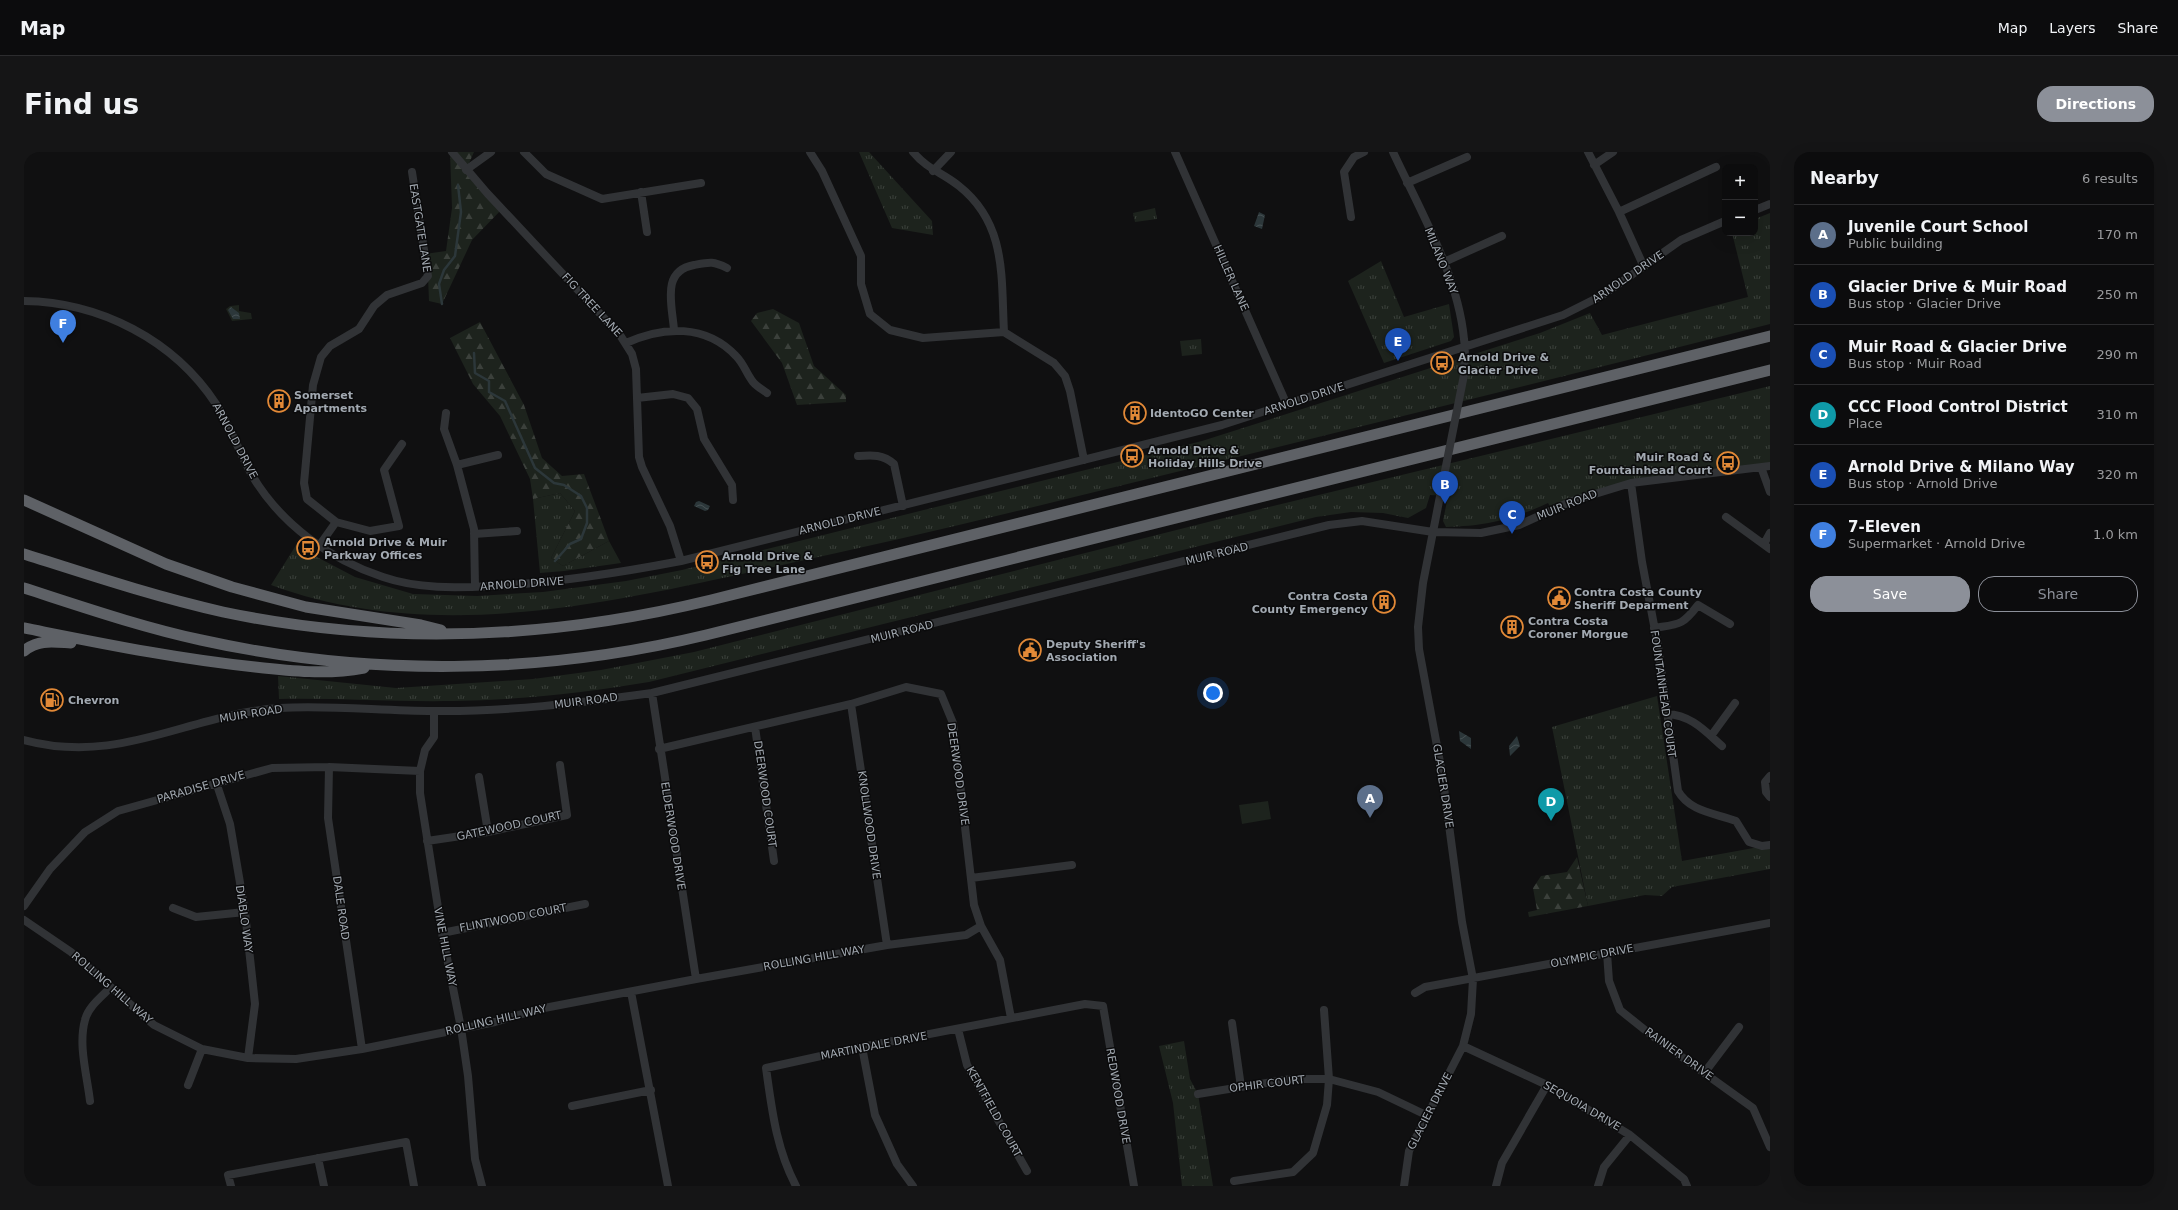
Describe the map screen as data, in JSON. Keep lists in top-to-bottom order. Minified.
{"streets":{"street":["EASTGATE LANE","MILANO WAY","ARNOLD DRIVE","HILLER LANE","FIG TREE LANE","MUIR ROAD","FOUNTAINHEAD COURT","DEERWOOD DRIVE","GLACIER DRIVE","PARADISE DRIVE","DEERWOOD COURT","KNOLLWOOD DRIVE","GATEWOOD COURT","ELDERWOOD DRIVE","DALE ROAD","FLINTWOOD COURT","DIABLO WAY","VINE HILL WAY","OLYMPIC DRIVE","ROLLING HILL WAY","MARTINDALE DRIVE","RAINIER DRIVE","OPHIR COURT","REDWOOD DRIVE","SEQUOIA DRIVE","KENTFIELD COURT"]},"crossings":[["MILANO WAY","ARNOLD DRIVE"],["MILANO WAY","GLACIER DRIVE"],["ARNOLD DRIVE","HILLER LANE"],["ARNOLD DRIVE","FIG TREE LANE"],["MUIR ROAD","FOUNTAINHEAD COURT"],["MUIR ROAD","GLACIER DRIVE"],["MUIR ROAD","ELDERWOOD DRIVE"],["MUIR ROAD","VINE HILL WAY"],["DEERWOOD DRIVE","DEERWOOD COURT"],["DEERWOOD DRIVE","KNOLLWOOD DRIVE"],["DEERWOOD DRIVE","ELDERWOOD DRIVE"],["DEERWOOD DRIVE","ROLLING HILL WAY"],["DEERWOOD DRIVE","MARTINDALE DRIVE"],["GLACIER DRIVE","OLYMPIC DRIVE"],["GLACIER DRIVE","OPHIR COURT"],["GLACIER DRIVE","SEQUOIA DRIVE"],["PARADISE DRIVE","DALE ROAD"],["PARADISE DRIVE","DIABLO WAY"],["PARADISE DRIVE","VINE HILL WAY"],["KNOLLWOOD DRIVE","ROLLING HILL WAY"],["GATEWOOD COURT","VINE HILL WAY"],["ELDERWOOD DRIVE","ROLLING HILL WAY"],["DALE ROAD","ROLLING HILL WAY"],["FLINTWOOD COURT","VINE HILL WAY"],["DIABLO WAY","ROLLING HILL WAY"],["VINE HILL WAY","ROLLING HILL WAY"],["OLYMPIC DRIVE","RAINIER DRIVE"],["MARTINDALE DRIVE","REDWOOD DRIVE"],["MARTINDALE DRIVE","KENTFIELD COURT"]],"places":{"bus stop":["Arnold Drive & Glacier Drive","Arnold Drive & Holiday Hills Drive","Muir Road & Fountainhead Court","Arnold Drive & Muir Parkway Offices","Arnold Drive & Fig Tree Lane"],"building":["Somerset Apartments","IdentoGO Center","Contra Costa County Emergency","Contra Costa Coroner Morgue"],"public building":["Contra Costa County Sheriff Deparment","Deputy Sheriff's Association"],"fuel station":["Chevron"]},"page":{"header":"Map","nav":["Map","Layers","Share"],"buttons":["Directions",["Save","Share"]],"title":"Find us","heading":["Nearby","6 results"],"map_buttons":["+","−"],"list":[{"mark":"A","name":"Juvenile Court School","note":"Public building","value":"170 m"},{"mark":"B","name":"Glacier Drive & Muir Road","note":"Bus stop · Glacier Drive","value":"250 m"},{"mark":"C","name":"Muir Road & Glacier Drive","note":"Bus stop · Muir Road","value":"290 m"},{"mark":"D","name":"CCC Flood Control District","note":"Place","value":"310 m"},{"mark":"E","name":"Arnold Drive & Milano Way","note":"Bus stop · Arnold Drive","value":"320 m"},{"mark":"F","name":"7-Eleven","note":"Supermarket · Arnold Drive","value":"1.0 km"}],"pins":["F","E","B","C","A","D"]}}
